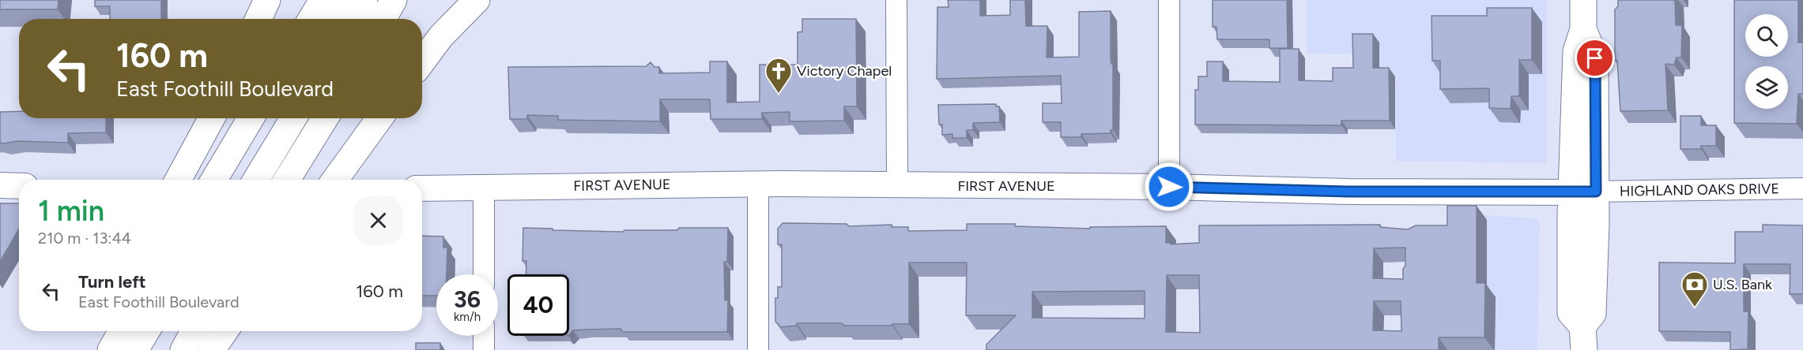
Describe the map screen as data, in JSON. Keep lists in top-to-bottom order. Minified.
{"streets":{"street":["FIRST AVENUE","HIGHLAND OAKS DRIVE"]},"crossings":[["FIRST AVENUE","HIGHLAND OAKS DRIVE"]],"places":{"church":["Victory Chapel"],"bank":["U.S. Bank"]},"page":{"turn":["160 m","East Foothill Boulevard"],"heading":["1 min","210 m · 13:44"],"list":[{"name":"Turn left","note":"East Foothill Boulevard","value":"160 m"}],"speed":"36 km/h","limit":"40"}}
